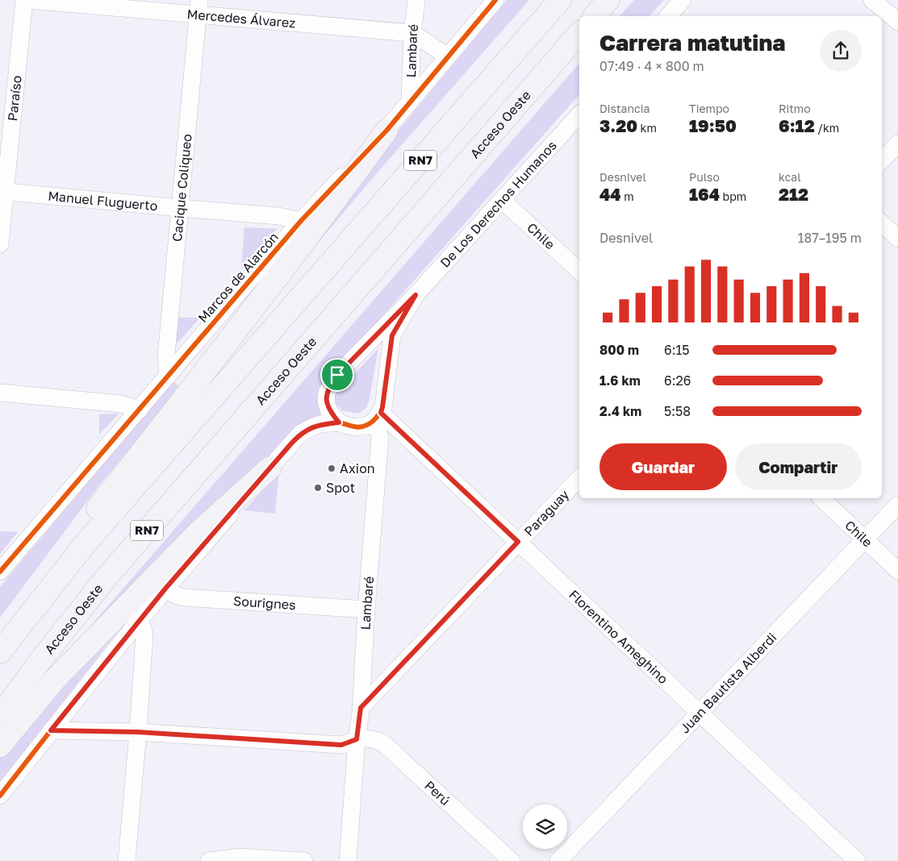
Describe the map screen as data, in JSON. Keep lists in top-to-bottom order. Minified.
{"streets":{"highway":["Acceso Oeste","RN7"],"street":["Mercedes Álvarez","Lambaré","Paraíso","Cacique Coliqueo","Manuel Fluguerto","De Los Derechos Humanos","Chile","Marcos de Alarcón","Paraguay","Sourignes","Florentino Ameghino","Juan Bautista Alberdi","Perú"]},"crossings":[["Mercedes Álvarez","Lambaré"],["Mercedes Álvarez","Cacique Coliqueo"],["Mercedes Álvarez","Marcos de Alarcón"],["Lambaré","De Los Derechos Humanos"],["Lambaré","Marcos de Alarcón"],["Lambaré","Paraguay"],["Lambaré","Sourignes"],["Lambaré","Florentino Ameghino"],["Lambaré","Perú"],["Paraíso","Manuel Fluguerto"],["Cacique Coliqueo","Manuel Fluguerto"],["Cacique Coliqueo","Marcos de Alarcón"],["Manuel Fluguerto","Marcos de Alarcón"],["De Los Derechos Humanos","Chile"],["Chile","Juan Bautista Alberdi"],["Paraguay","Florentino Ameghino"],["Florentino Ameghino","Juan Bautista Alberdi"]],"places":["Axion","Spot"],"page":{"heading":["Carrera matutina","07:49 · 4 × 800 m"],"stats":[["Distancia","3.20 km"],["Tiempo","19:50"],["Ritmo","6:12 /km"],["Desnivel","44 m"],["Pulso","164 bpm"],["kcal","212"]],"chart":["Desnivel","187–195 m"],"list":[{"name":"800 m","note":"6:15"},{"name":"1.6 km","note":"6:26"},{"name":"2.4 km","note":"5:58"}],"buttons":["Guardar","Compartir"]}}
